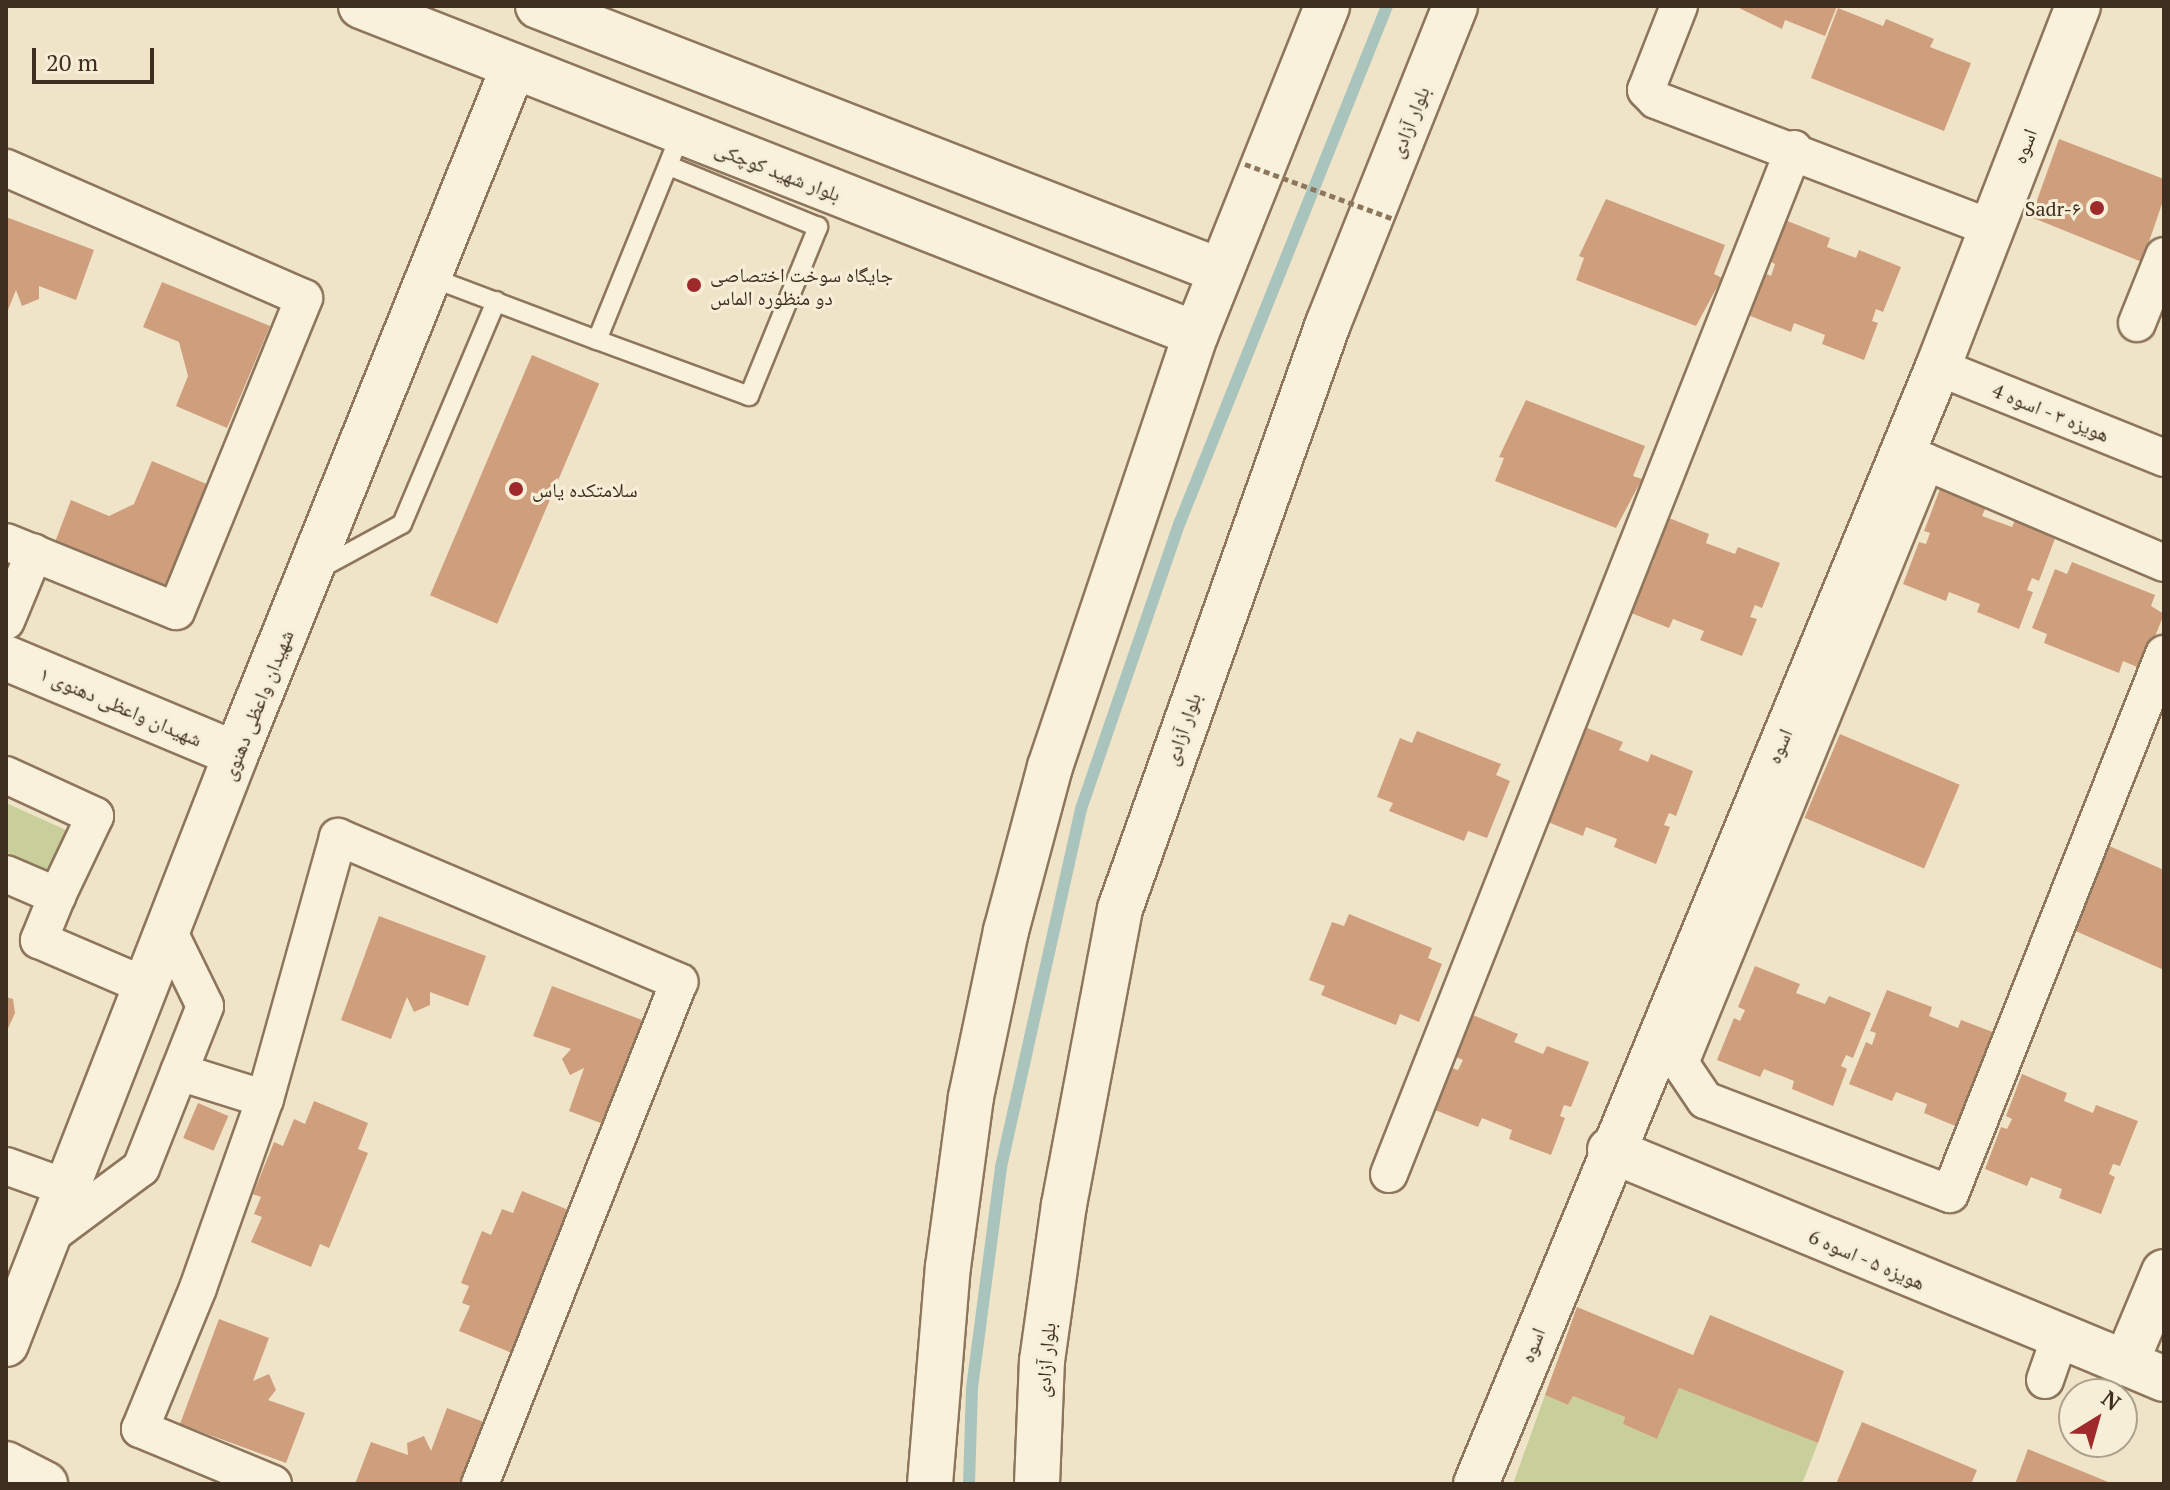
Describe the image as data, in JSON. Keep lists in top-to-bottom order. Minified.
{"streets":{"street":["بلوار آزادی","اسوه","بلوار شهید کوچکی","هویزه ۳ - اسوه 4","شهیدان واعظی دهنوی","شهیدان واعظی دهنوی ۱","هویزه ۵ - اسوه 6"]},"crossings":[["اسوه","هویزه ۳ - اسوه 4"],["اسوه","هویزه ۵ - اسوه 6"],["بلوار شهید کوچکی","شهیدان واعظی دهنوی"],["شهیدان واعظی دهنوی","شهیدان واعظی دهنوی ۱"]],"places":["Sadr-۶","جایگاه سوخت اختصاصی دو منظوره الماس","سلامتکده یاس"],"scale_bar":"20 m","north":"top right"}
